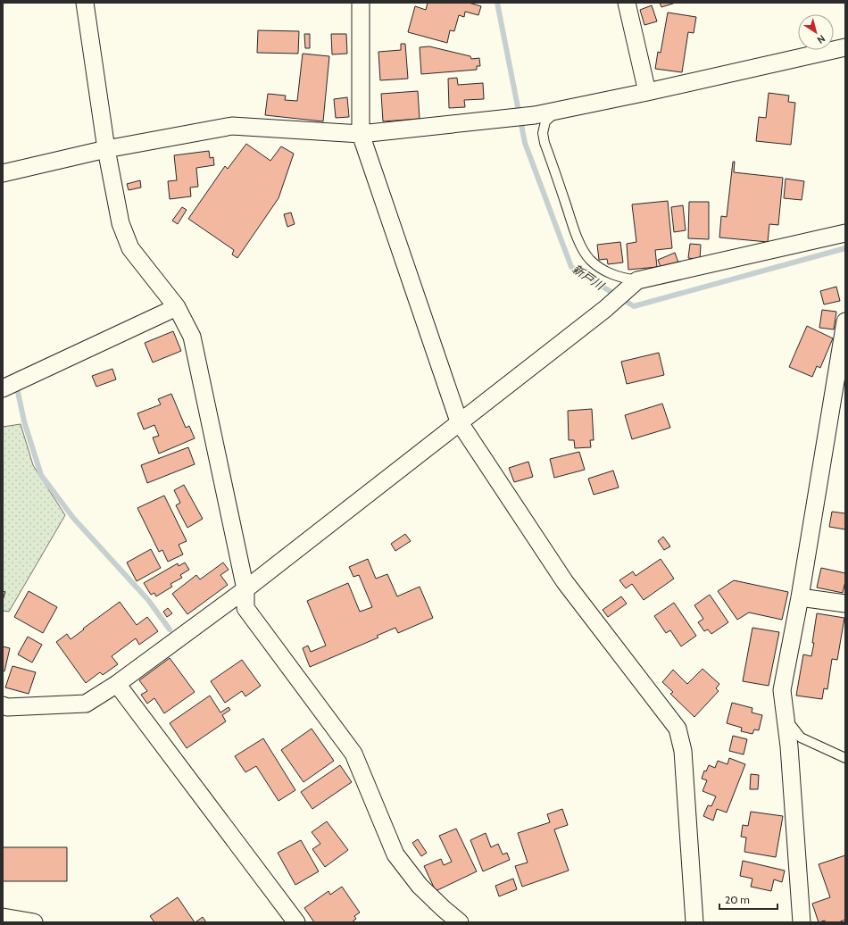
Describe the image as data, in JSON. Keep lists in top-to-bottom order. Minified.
{"water":["新戸川"],"scale_bar":"20 m","north":"bottom right"}
